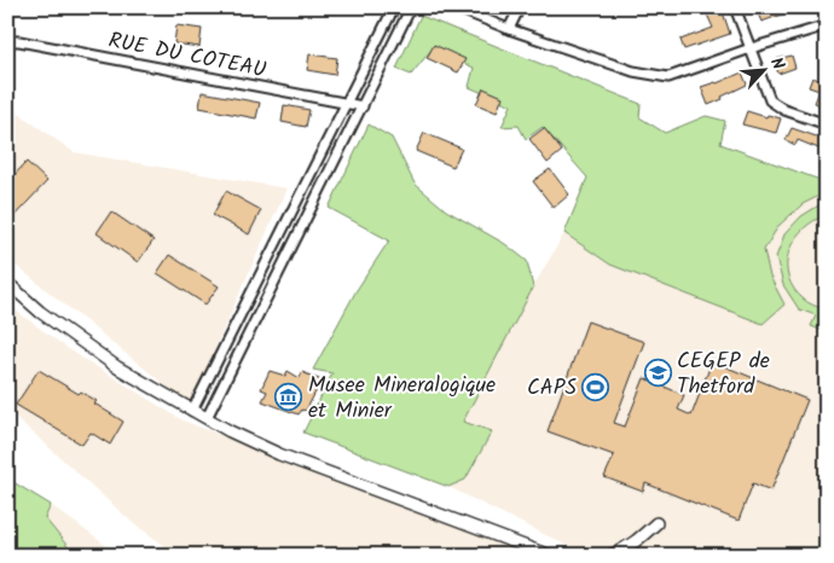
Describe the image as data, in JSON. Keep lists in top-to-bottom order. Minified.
{"streets":{"street":["RUE DU COTEAU"]},"places":{"school or university":["CEGEP de Thetford"],"sports":["CAPS"],"museum":["Musee Mineralogique et Minier"]},"north":"top right"}
